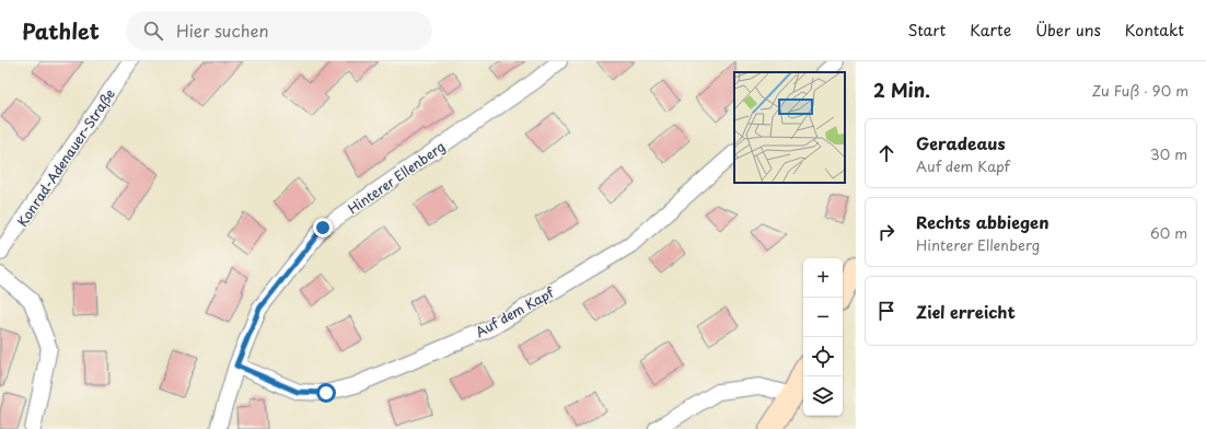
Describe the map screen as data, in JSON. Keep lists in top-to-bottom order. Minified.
{"streets":{"street":["Konrad-Adenauer-Straße","Hinterer Ellenberg","Auf dem Kapf"]},"crossings":[["Hinterer Ellenberg","Auf dem Kapf"]],"page":{"header":"Pathlet","search":"Hier suchen","nav":["Start","Karte","Über uns","Kontakt"],"heading":["2 Min.","Zu Fuß · 90 m"],"list":[["Geradeaus","Auf dem Kapf","30 m"],["Rechts abbiegen","Hinterer Ellenberg","60 m"],"Ziel erreicht"],"map_buttons":["+","−"]}}
